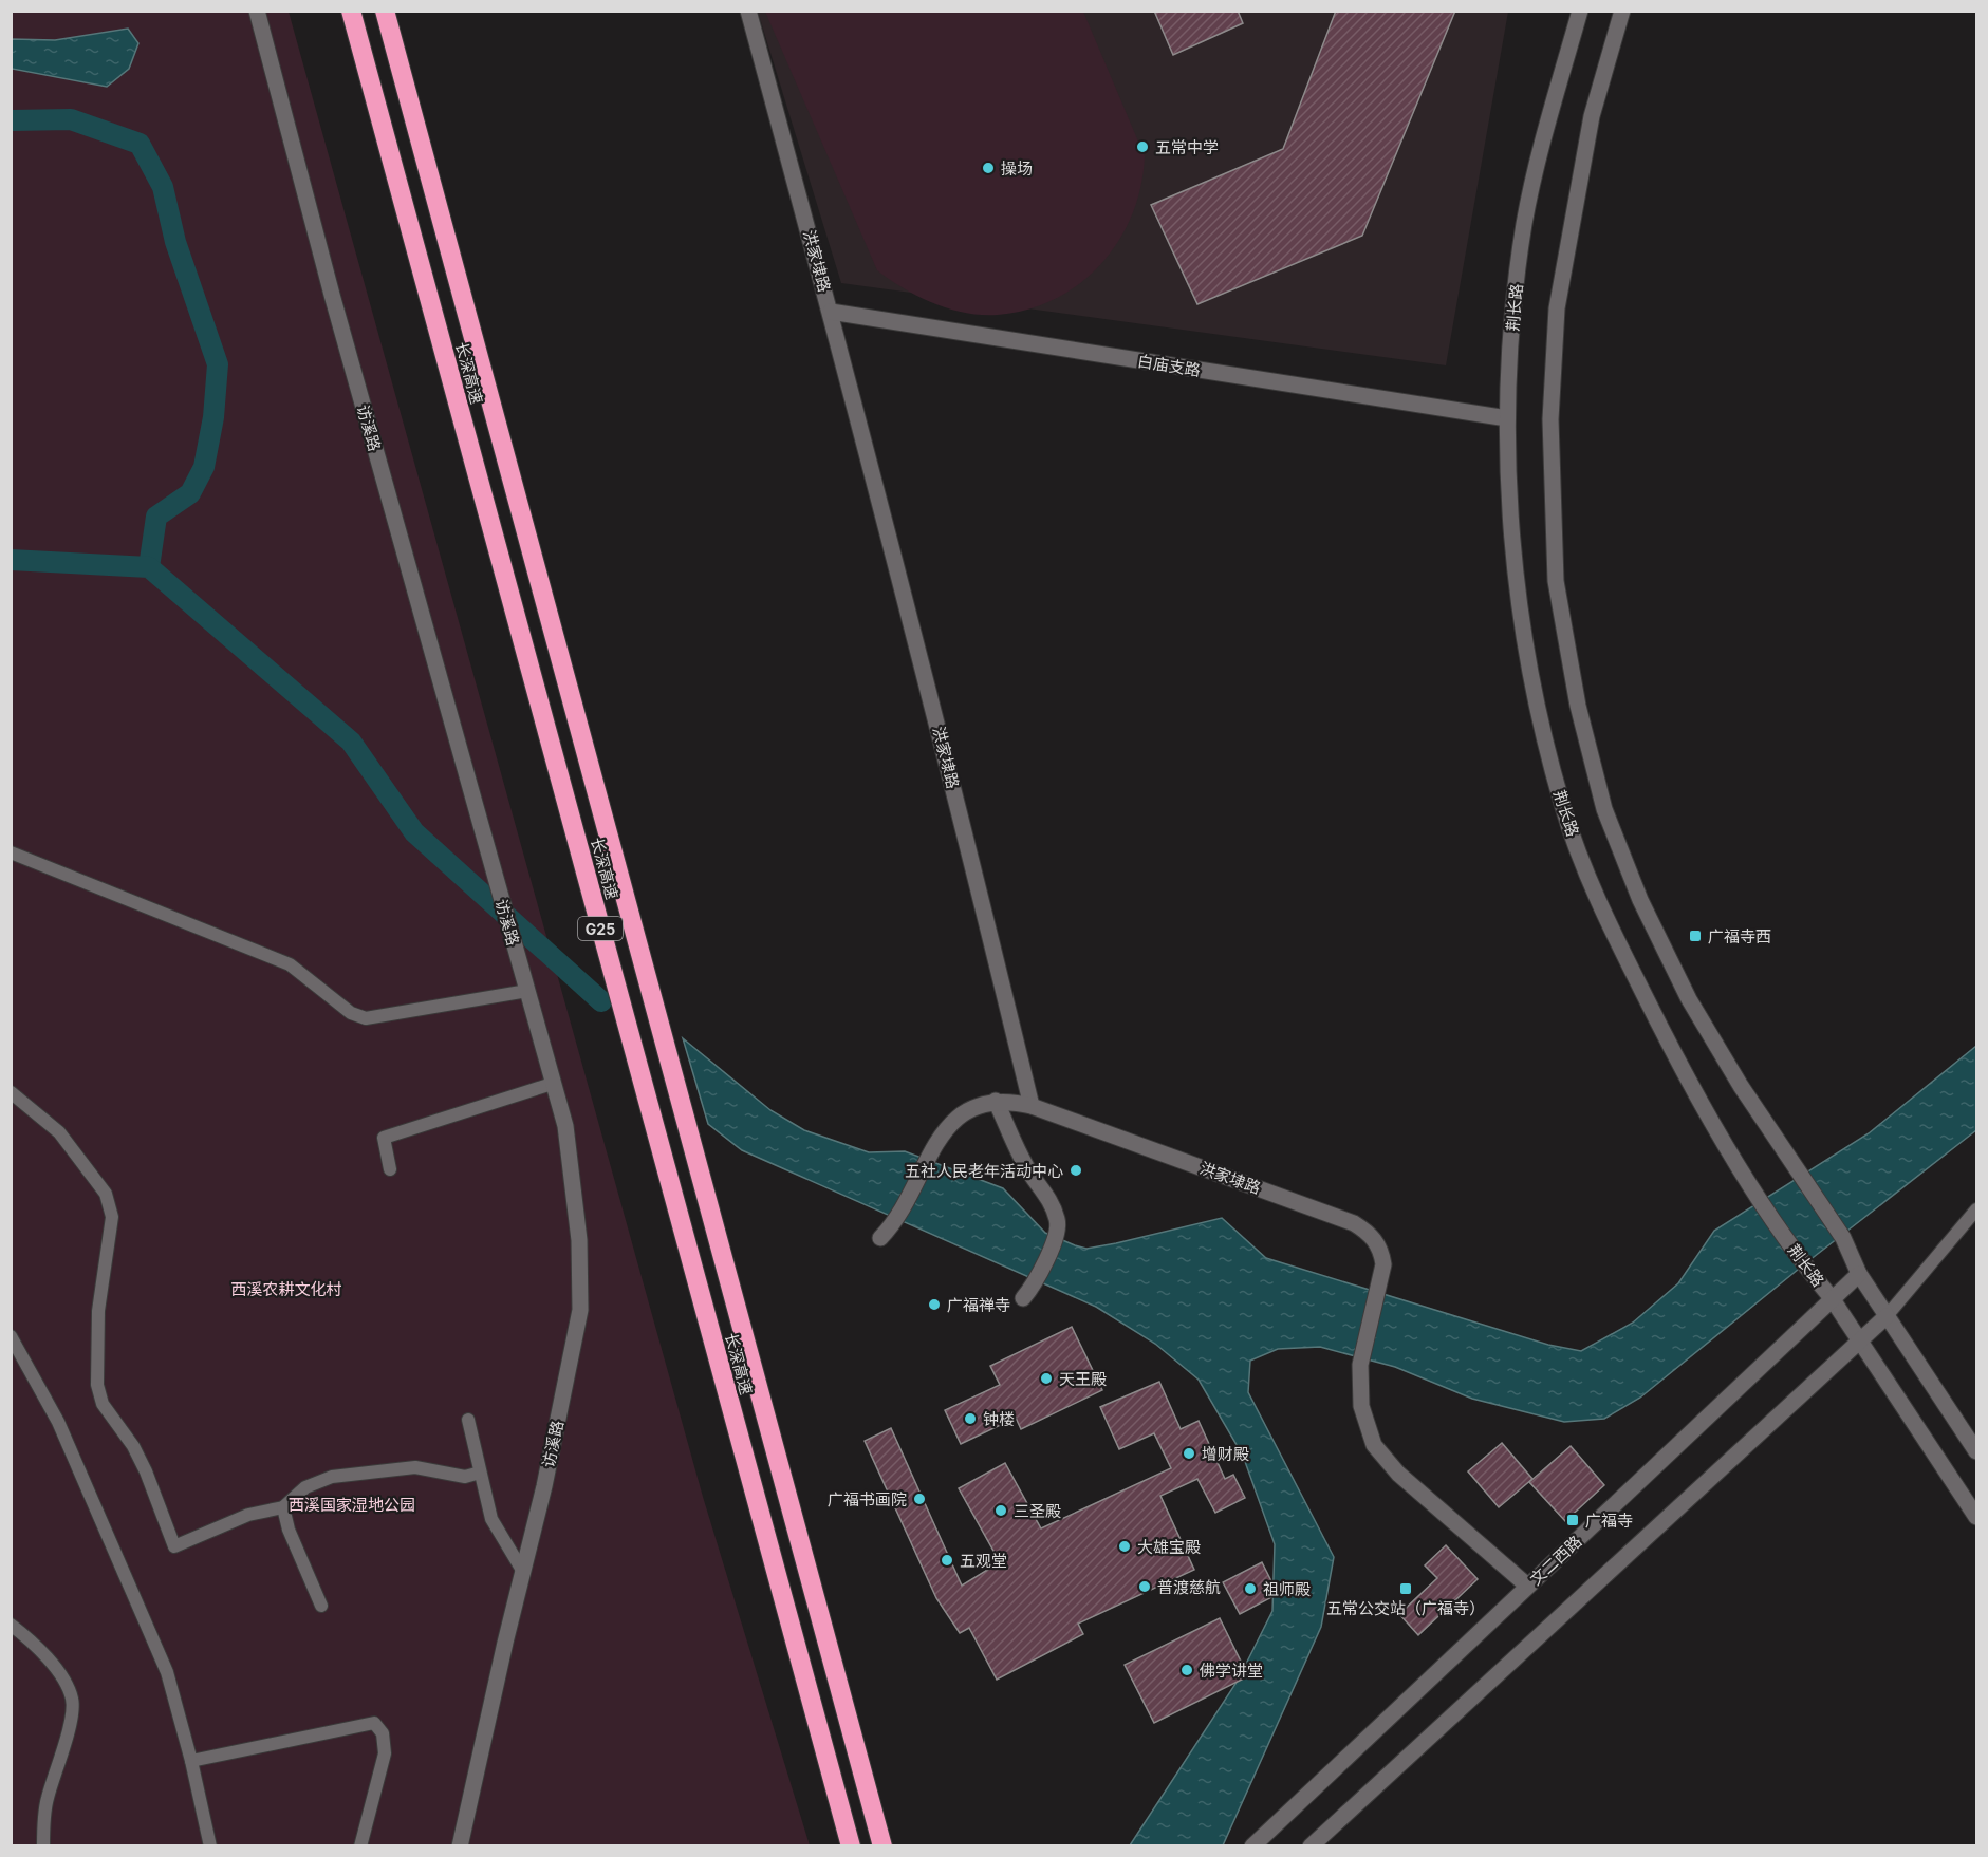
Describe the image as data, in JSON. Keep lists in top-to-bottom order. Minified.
{"streets":{"highway":["长深高速","G25"],"street":["洪家埭路","荆长路","白庙支路","访溪路","文二西路"]},"crossings":[["洪家埭路","白庙支路"],["洪家埭路","文二西路"],["荆长路","白庙支路"],["荆长路","文二西路"]],"parks":["西溪农耕文化村","西溪国家湿地公园"],"places":{"other":["五常中学","操场","五社人民老年活动中心","广福禅寺","天王殿","钟楼","增财殿","广福书画院","三圣殿","大雄宝殿","五观堂","普渡慈航","祖师殿","佛学讲堂"],"transit":["广福寺西","广福寺","五常公交站（广福寺）"]}}
